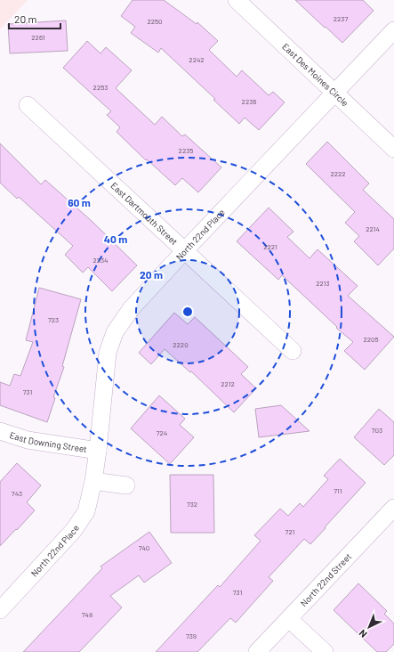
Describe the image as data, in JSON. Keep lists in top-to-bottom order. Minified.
{"streets":{"street":["East Des Moines Circle","East Dartmouth Street","North 22nd Place","East Downing Street","North 22nd Street"]},"crossings":[["East Des Moines Circle","North 22nd Place"],["East Dartmouth Street","North 22nd Place"],["North 22nd Place","East Downing Street"]],"house_numbers":["2237","2250","2261","2242","2253","2236","2235","2222","2214","2221","2234","2213","723","2205","2220","2212","731","703","724","711","743","732","721","740","731","748","739"],"scale_bar":"20 m","north":"bottom left","rings":["60 m","40 m","20 m"]}
